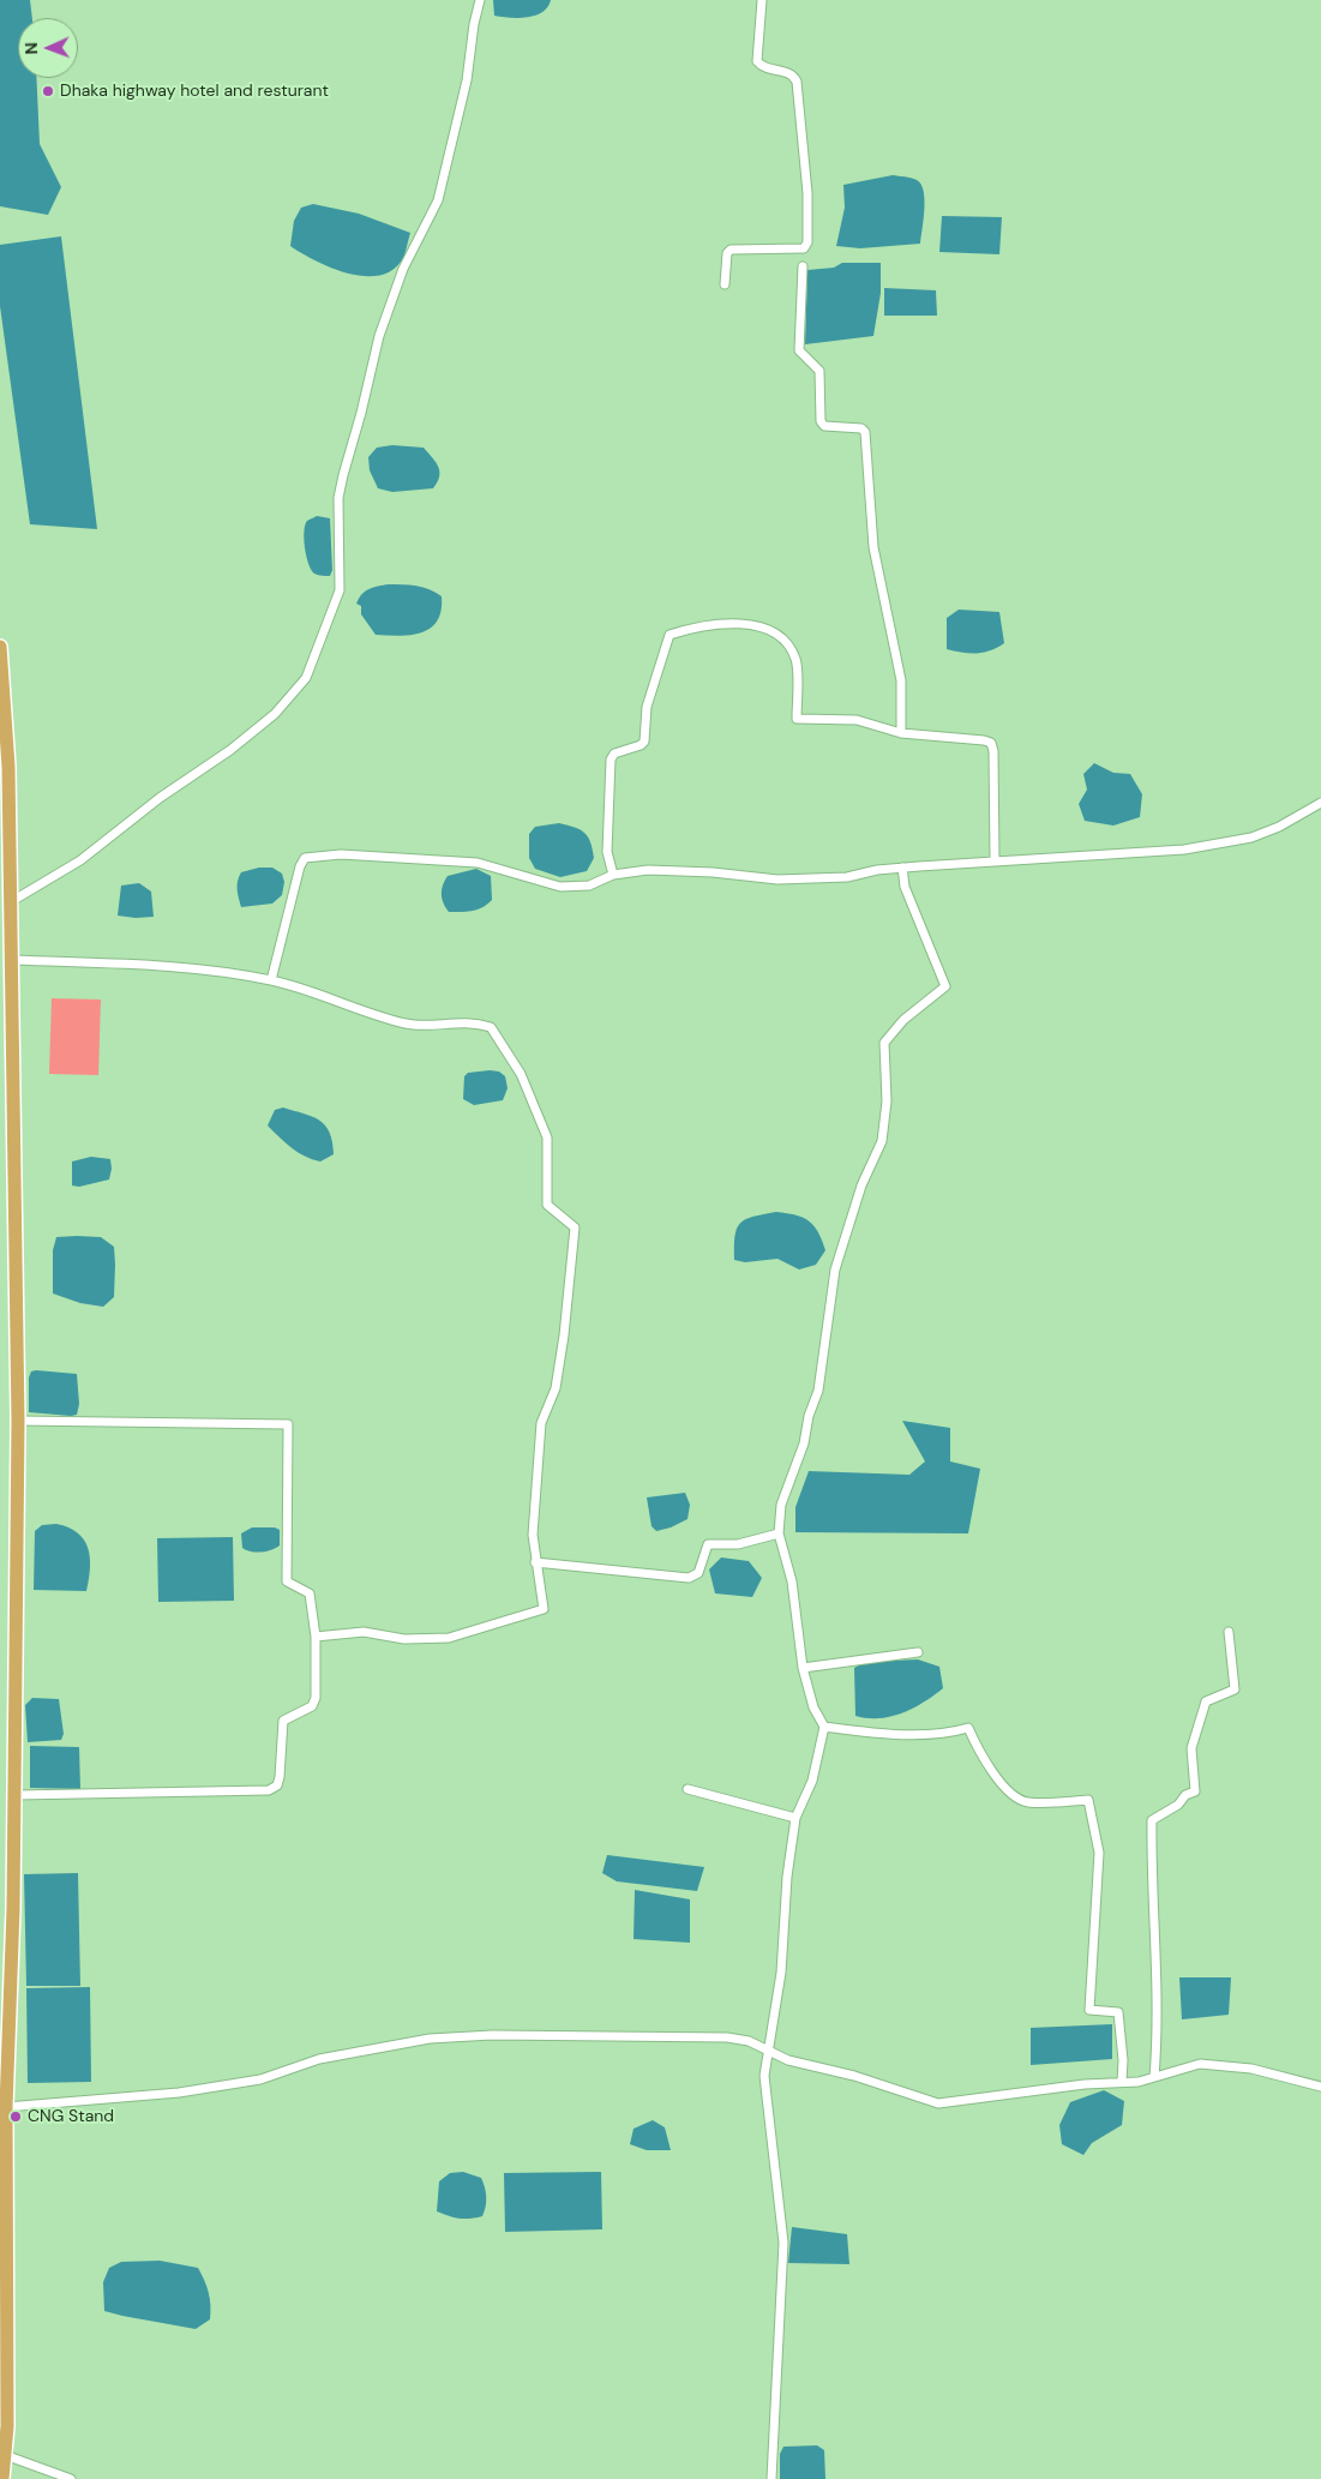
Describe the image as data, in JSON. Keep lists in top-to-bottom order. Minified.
{"places":["Dhaka highway hotel and resturant","CNG Stand"],"north":"left"}
